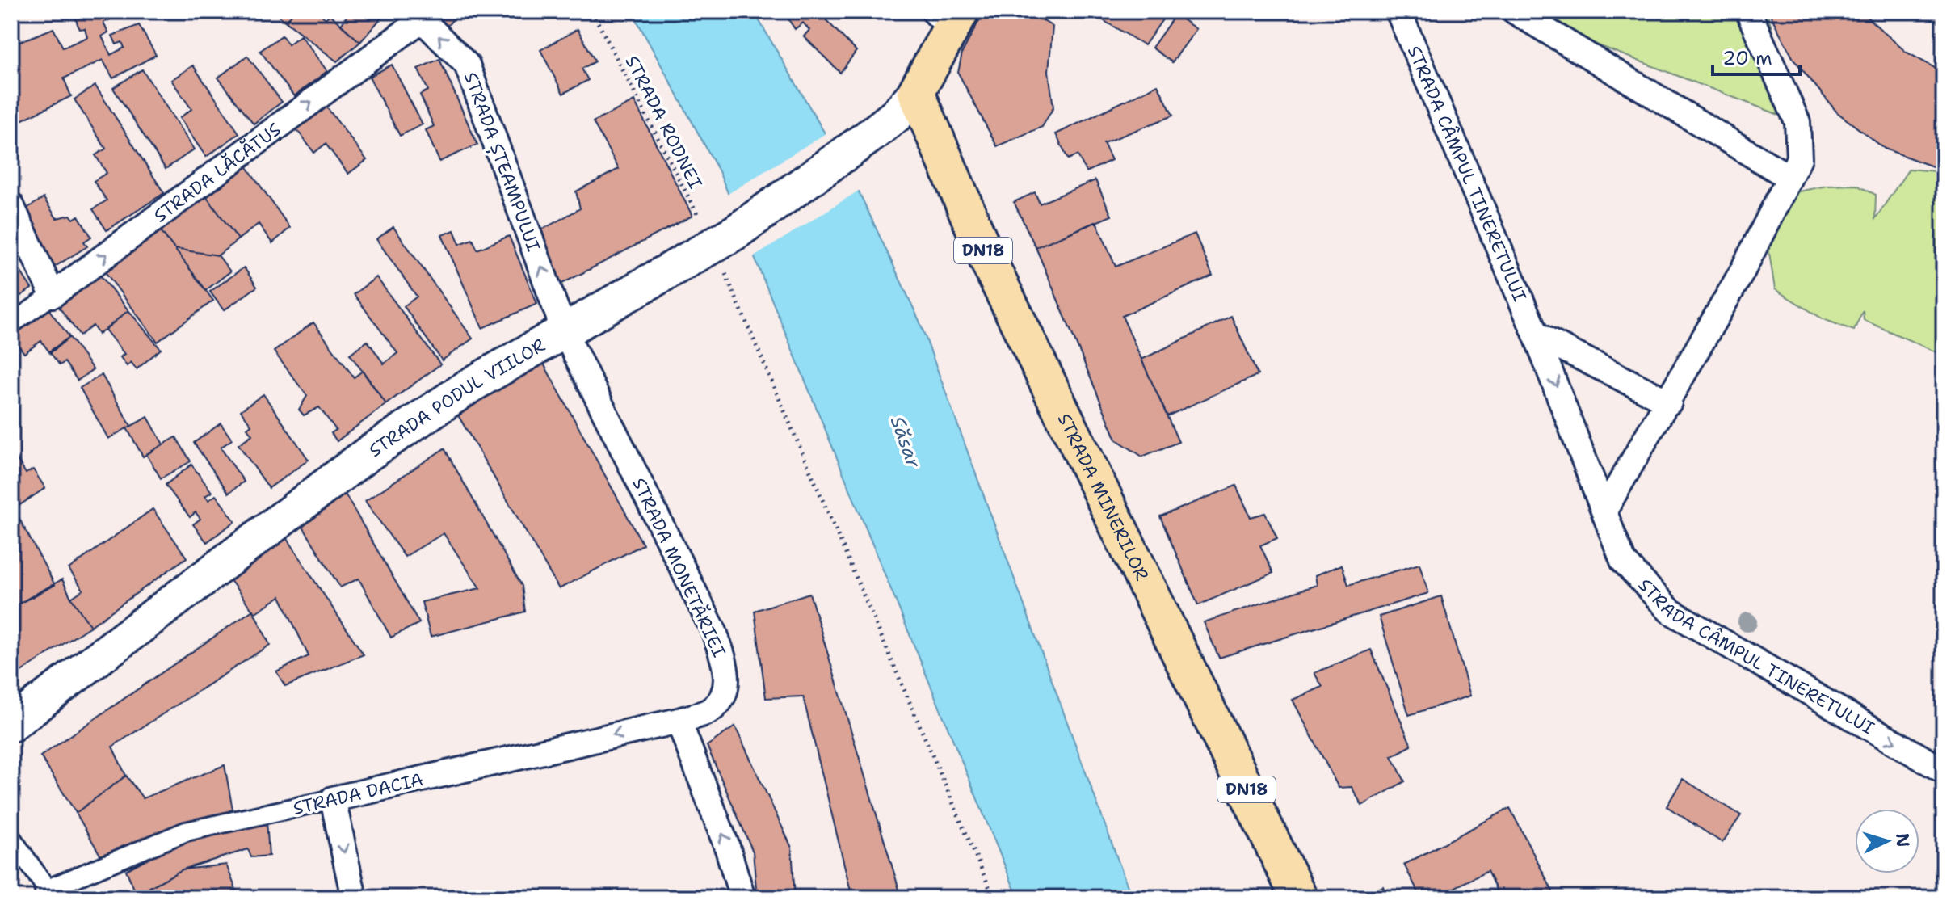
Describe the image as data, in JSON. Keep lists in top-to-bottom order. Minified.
{"streets":{"main road":["DN18","STRADA PODUL VIILOR","STRADA MINERILOR"],"street":["STRADA ȘTEAMPULUI","STRADA LĂCĂTUȘ","STRADA CÂMPUL TINERETULUI","STRADA MONETĂRIEI","STRADA DACIA"],"path":["STRADA RODNEI"]},"crossings":[["STRADA RODNEI","STRADA PODUL VIILOR"],["STRADA ȘTEAMPULUI","STRADA LĂCĂTUȘ"],["STRADA ȘTEAMPULUI","STRADA PODUL VIILOR"],["STRADA ȘTEAMPULUI","STRADA MONETĂRIEI"],["STRADA PODUL VIILOR","STRADA MINERILOR"],["STRADA PODUL VIILOR","STRADA MONETĂRIEI"],["STRADA MONETĂRIEI","STRADA DACIA"]],"one_way":["STRADA ȘTEAMPULUI","STRADA LĂCĂTUȘ","STRADA CÂMPUL TINERETULUI","STRADA DACIA"],"water":["Săsar"],"scale_bar":"20 m","north":"right"}
